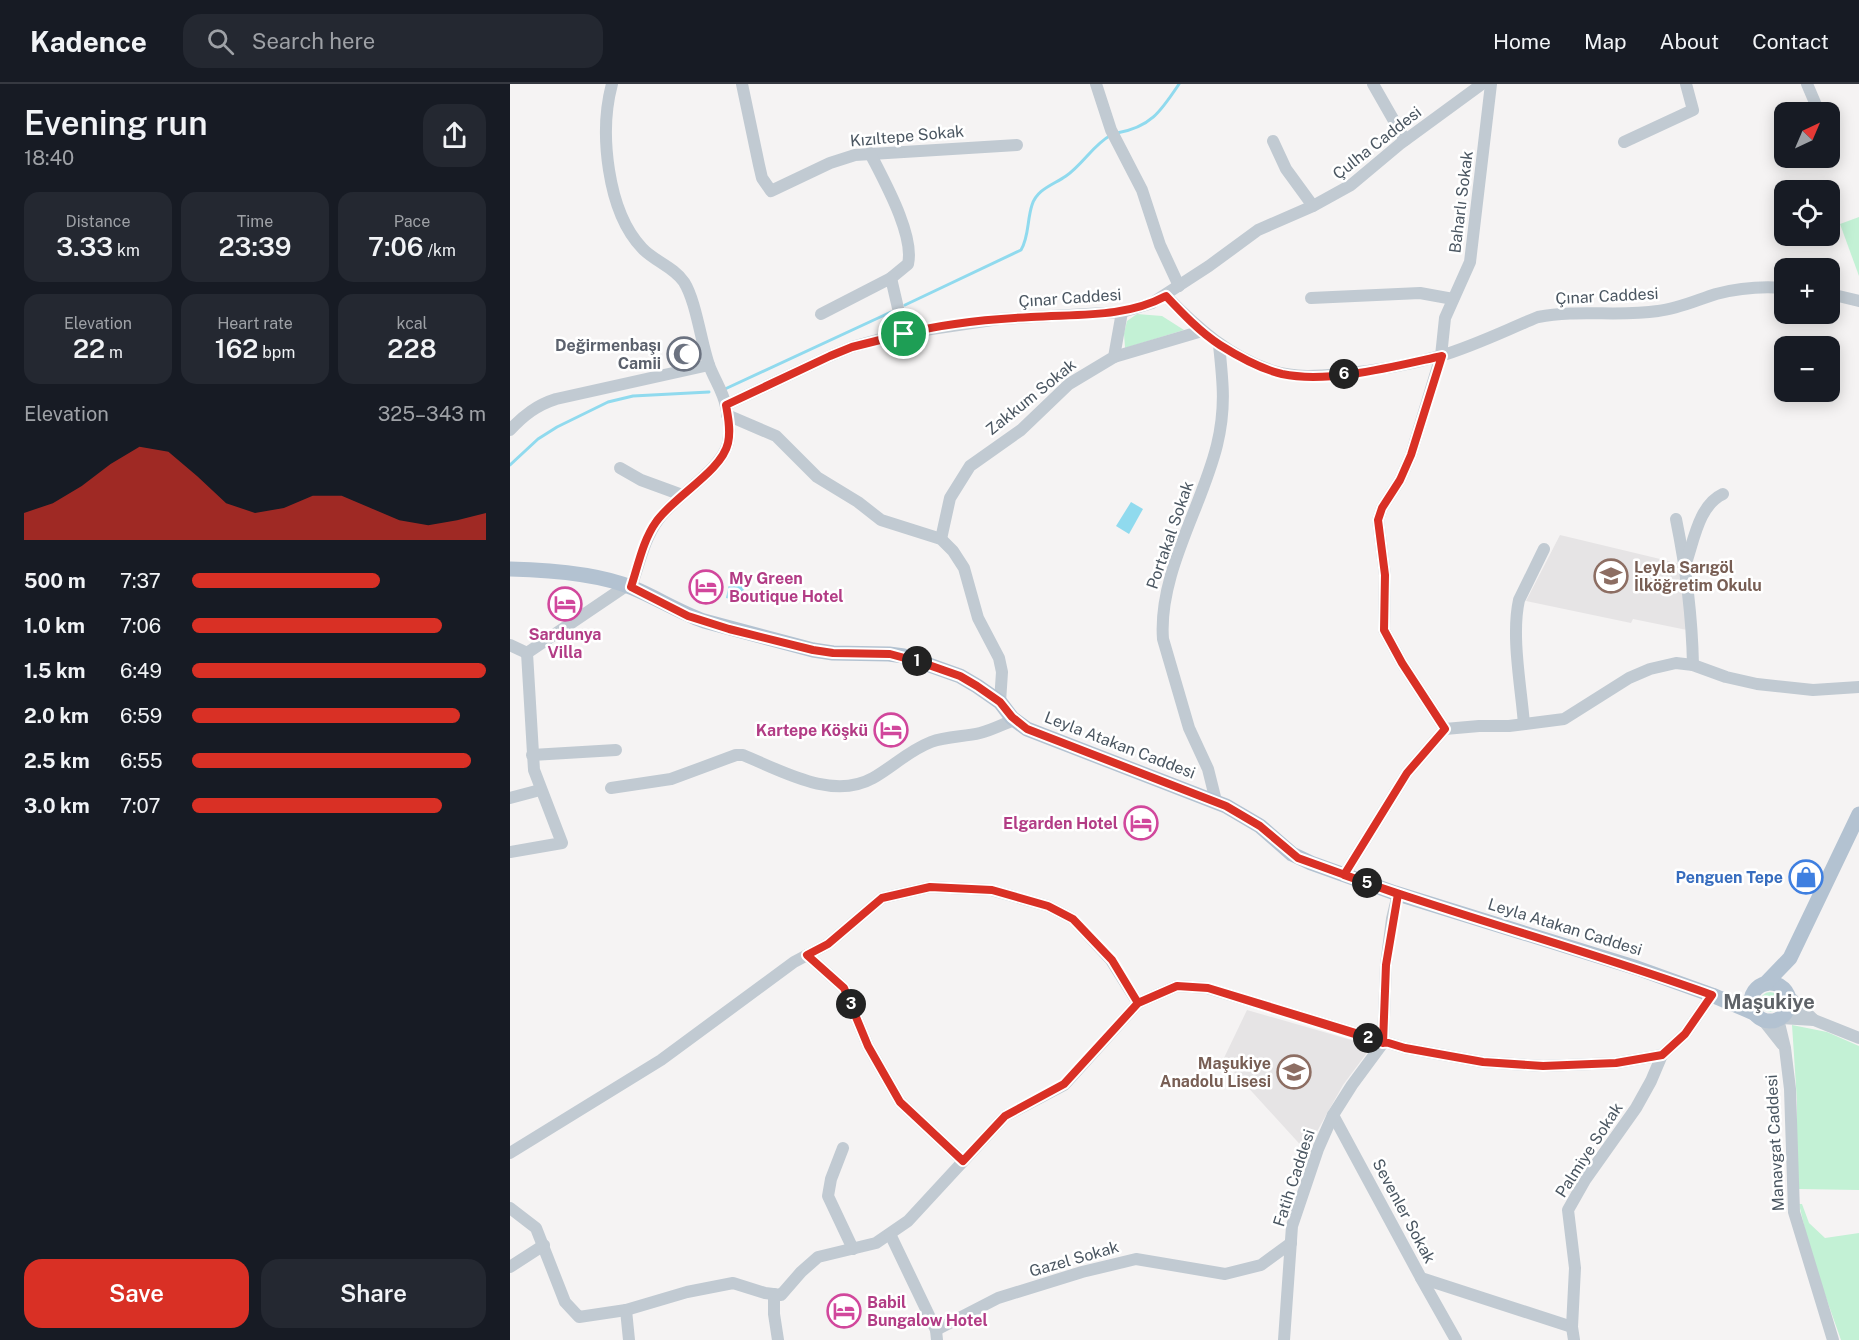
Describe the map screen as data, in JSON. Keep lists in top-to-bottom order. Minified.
{"streets":{"main road":["Leyla Atakan Caddesi"],"street":["Kızıltepe Sokak","Çulha Caddesi","Baharlı Sokak","Çınar Caddesi","Zakkum Sokak","Portakal Sokak","Manavgat Caddesi","Palmiye Sokak","Fatih Caddesi","Sevenler Sokak","Gazel Sokak"]},"crossings":[["Çulha Caddesi","Çınar Caddesi"],["Baharlı Sokak","Çınar Caddesi"],["Çınar Caddesi","Zakkum Sokak"],["Çınar Caddesi","Portakal Sokak"],["Portakal Sokak","Leyla Atakan Caddesi"],["Palmiye Sokak","Sevenler Sokak"],["Fatih Caddesi","Sevenler Sokak"],["Fatih Caddesi","Gazel Sokak"]],"districts":["Maşukiye"],"places":{"mosque":["Değirmenbaşı Camii"],"school or university":["Leyla Sarıgöl İlköğretim Okulu","Maşukiye Anadolu Lisesi"],"hotel":["My Green Boutique Hotel","Sardunya Villa","Kartepe Köşkü","Elgarden Hotel","Babil Bungalow Hotel"],"shop":["Penguen Tepe"]},"north":"top right","page":{"header":"Kadence","search":"Search here","nav":["Home","Map","About","Contact"],"heading":["Evening run","18:40"],"map_buttons":["+","−"],"stats":[["Distance","3.33 km"],["Time","23:39"],["Pace","7:06 /km"],["Elevation","22 m"],["Heart rate","162 bpm"],["kcal","228"]],"pins":["6","1","5","3","2"],"chart":["Elevation","325–343 m"],"list":[{"name":"500 m","note":"7:37"},{"name":"1.0 km","note":"7:06"},{"name":"1.5 km","note":"6:49"},{"name":"2.0 km","note":"6:59"},{"name":"2.5 km","note":"6:55"},{"name":"3.0 km","note":"7:07"}],"buttons":["Save","Share"]}}
